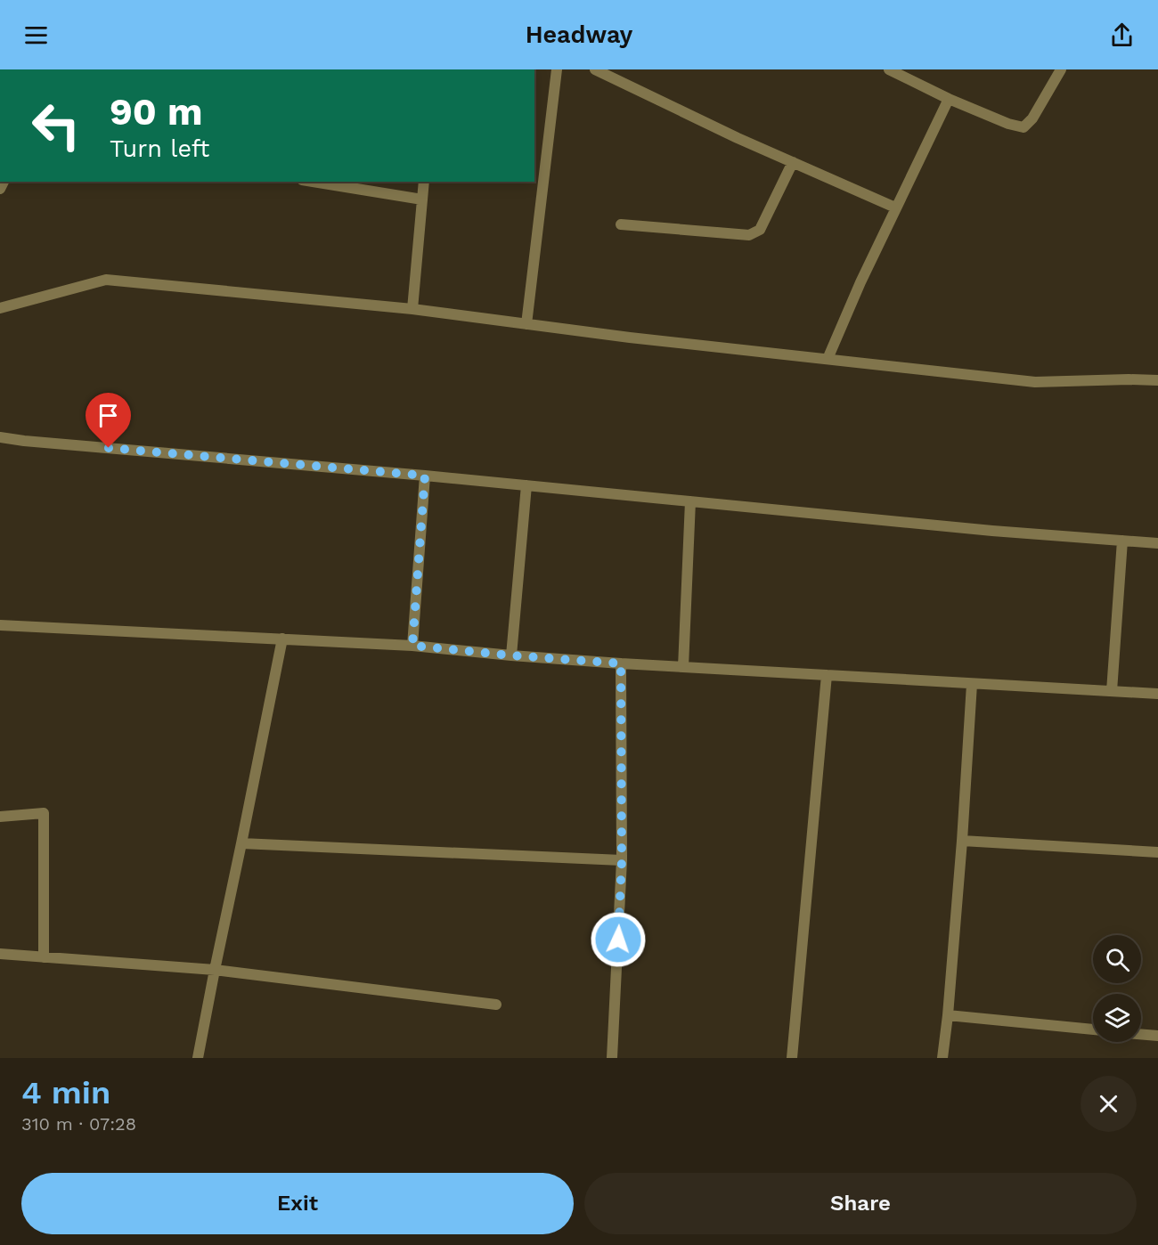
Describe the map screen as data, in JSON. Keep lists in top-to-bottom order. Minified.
{"page":{"header":"Headway","turn":["90 m","Turn left"],"heading":["4 min","310 m · 07:28"],"buttons":["Exit","Share"]}}
